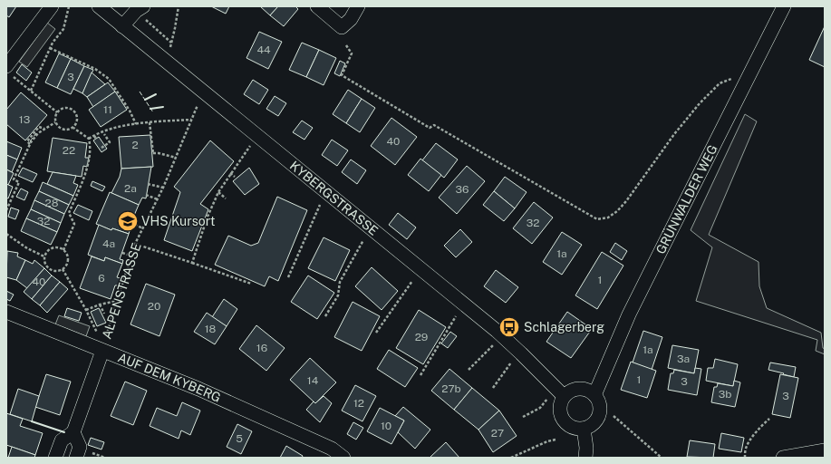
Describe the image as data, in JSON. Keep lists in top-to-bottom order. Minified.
{"streets":{"street":["KYBERGSTRASSE","GRÜNWALDER WEG","ALPENSTRASSE","AUF DEM KYBERG"]},"crossings":[["KYBERGSTRASSE","GRÜNWALDER WEG"],["KYBERGSTRASSE","ALPENSTRASSE"],["ALPENSTRASSE","AUF DEM KYBERG"]],"places":{"school or university":["VHS Kursort"],"bus stop":["Schlagerberg"]},"house_numbers":["44","3","11","13","40","2","22","2a","36","28","32","32","4a","1a","6","1","40","20","18","29","16","1a","3a","1","14","3","27b","3b","3","12","10","27","5"]}
